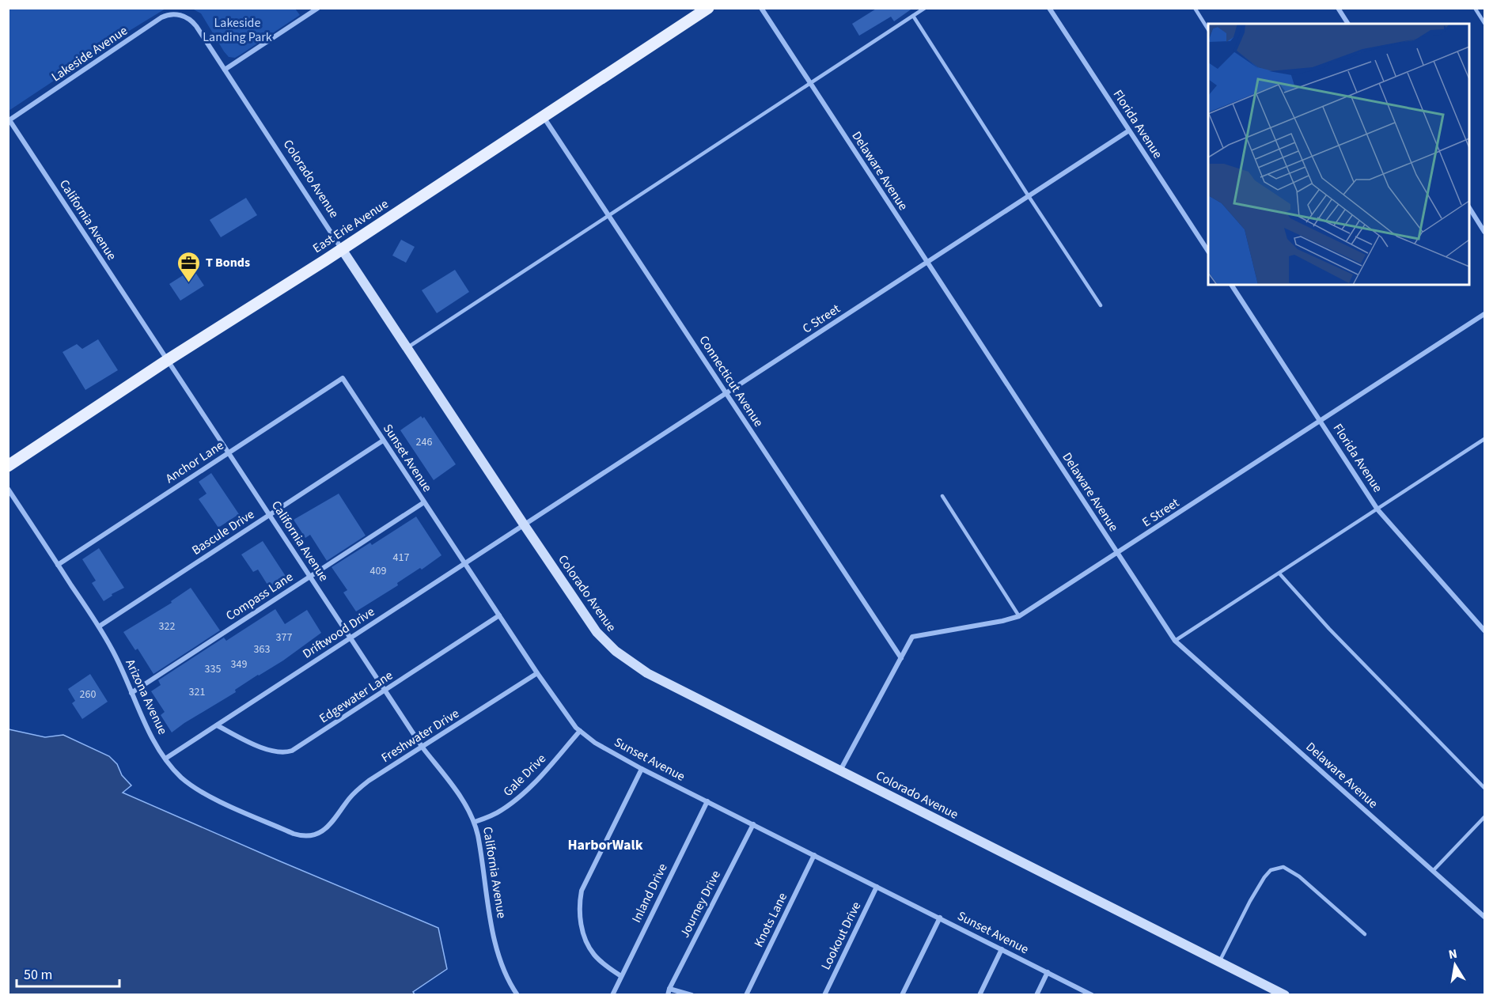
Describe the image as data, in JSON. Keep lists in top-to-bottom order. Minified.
{"streets":{"main road":["Colorado Avenue","East Erie Avenue"],"street":["Lakeside Avenue","Florida Avenue","Delaware Avenue","California Avenue","C Street","Connecticut Avenue","Sunset Avenue","Anchor Lane","E Street","Bascule Drive","Compass Lane","Driftwood Drive","Arizona Avenue","Edgewater Lane","Freshwater Drive","Gale Drive","Inland Drive","Journey Drive","Knots Lane","Lookout Drive"]},"crossings":[["Lakeside Avenue","Colorado Avenue"],["Lakeside Avenue","California Avenue"],["Florida Avenue","C Street"],["Florida Avenue","E Street"],["Delaware Avenue","C Street"],["Delaware Avenue","E Street"],["Colorado Avenue","East Erie Avenue"],["Colorado Avenue","C Street"],["Colorado Avenue","E Street"],["Colorado Avenue","Driftwood Drive"],["California Avenue","East Erie Avenue"],["California Avenue","Anchor Lane"],["California Avenue","Bascule Drive"],["California Avenue","Compass Lane"],["California Avenue","Driftwood Drive"],["California Avenue","Edgewater Lane"],["California Avenue","Freshwater Drive"],["California Avenue","Gale Drive"],["East Erie Avenue","Connecticut Avenue"],["C Street","Connecticut Avenue"],["C Street","Driftwood Drive"],["Connecticut Avenue","E Street"],["Sunset Avenue","Anchor Lane"],["Sunset Avenue","Bascule Drive"],["Sunset Avenue","Compass Lane"],["Sunset Avenue","Driftwood Drive"],["Sunset Avenue","Edgewater Lane"],["Sunset Avenue","Freshwater Drive"],["Sunset Avenue","Gale Drive"],["Sunset Avenue","Inland Drive"],["Sunset Avenue","Journey Drive"],["Sunset Avenue","Knots Lane"],["Sunset Avenue","Lookout Drive"],["Anchor Lane","Arizona Avenue"],["Bascule Drive","Arizona Avenue"],["Compass Lane","Arizona Avenue"],["Driftwood Drive","Arizona Avenue"],["Driftwood Drive","Edgewater Lane"],["Arizona Avenue","Freshwater Drive"]],"districts":["HarborWalk"],"parks":["Lakeside Landing Park"],"places":{"office":["T Bonds"]},"house_numbers":["246","417","409","322","377","363","349","335","321","260"],"scale_bar":"50 m","north":"top"}
